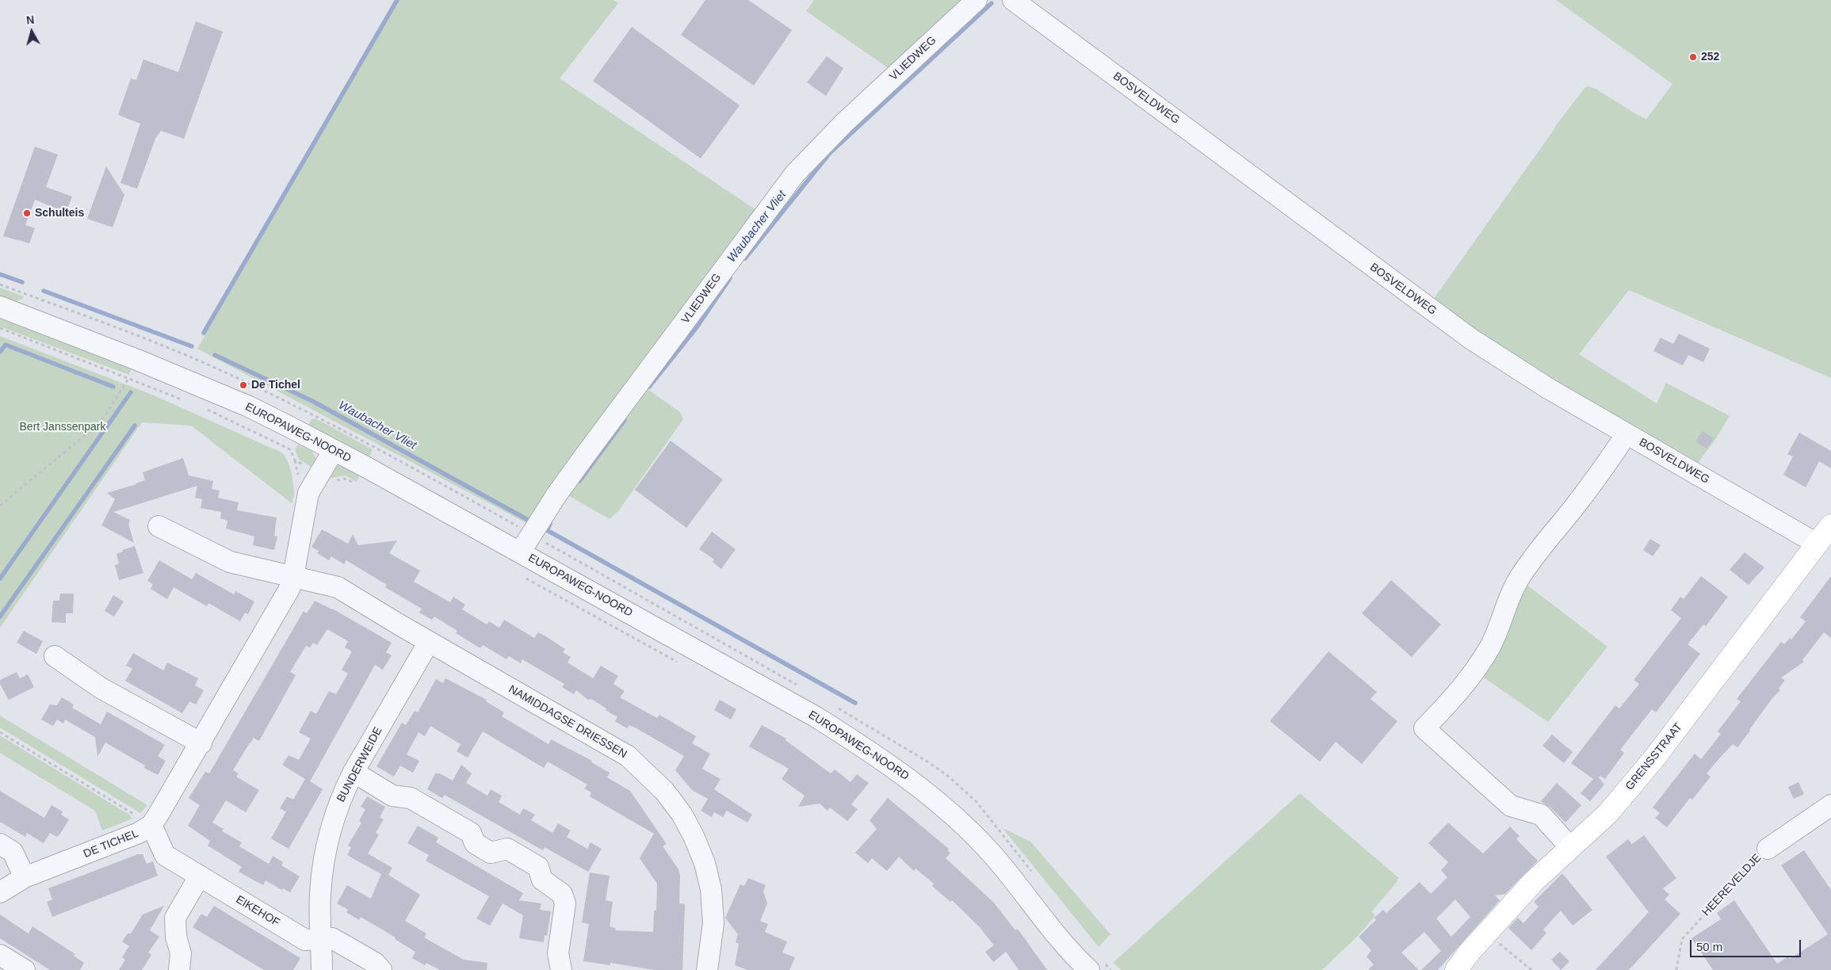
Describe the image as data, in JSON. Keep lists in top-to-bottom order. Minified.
{"streets":{"main road":["GRENSSTRAAT"],"street":["VLIEDWEG","BOSVELDWEG","EUROPAWEG-NOORD","NAMIDDAGSE DRIESSEN","BUNDERWEIDE","DE TICHEL","HEEREVELDJE","EIKEHOF"]},"crossings":[["VLIEDWEG","EUROPAWEG-NOORD"],["BOSVELDWEG","GRENSSTRAAT"],["EUROPAWEG-NOORD","DE TICHEL"],["NAMIDDAGSE DRIESSEN","BUNDERWEIDE"],["NAMIDDAGSE DRIESSEN","DE TICHEL"],["BUNDERWEIDE","EIKEHOF"],["DE TICHEL","EIKEHOF"]],"water":["Waubacher Vliet"],"parks":["Bert Janssenpark"],"places":["252","Schulteis","De Tichel"],"scale_bar":"50 m","north":"top"}
